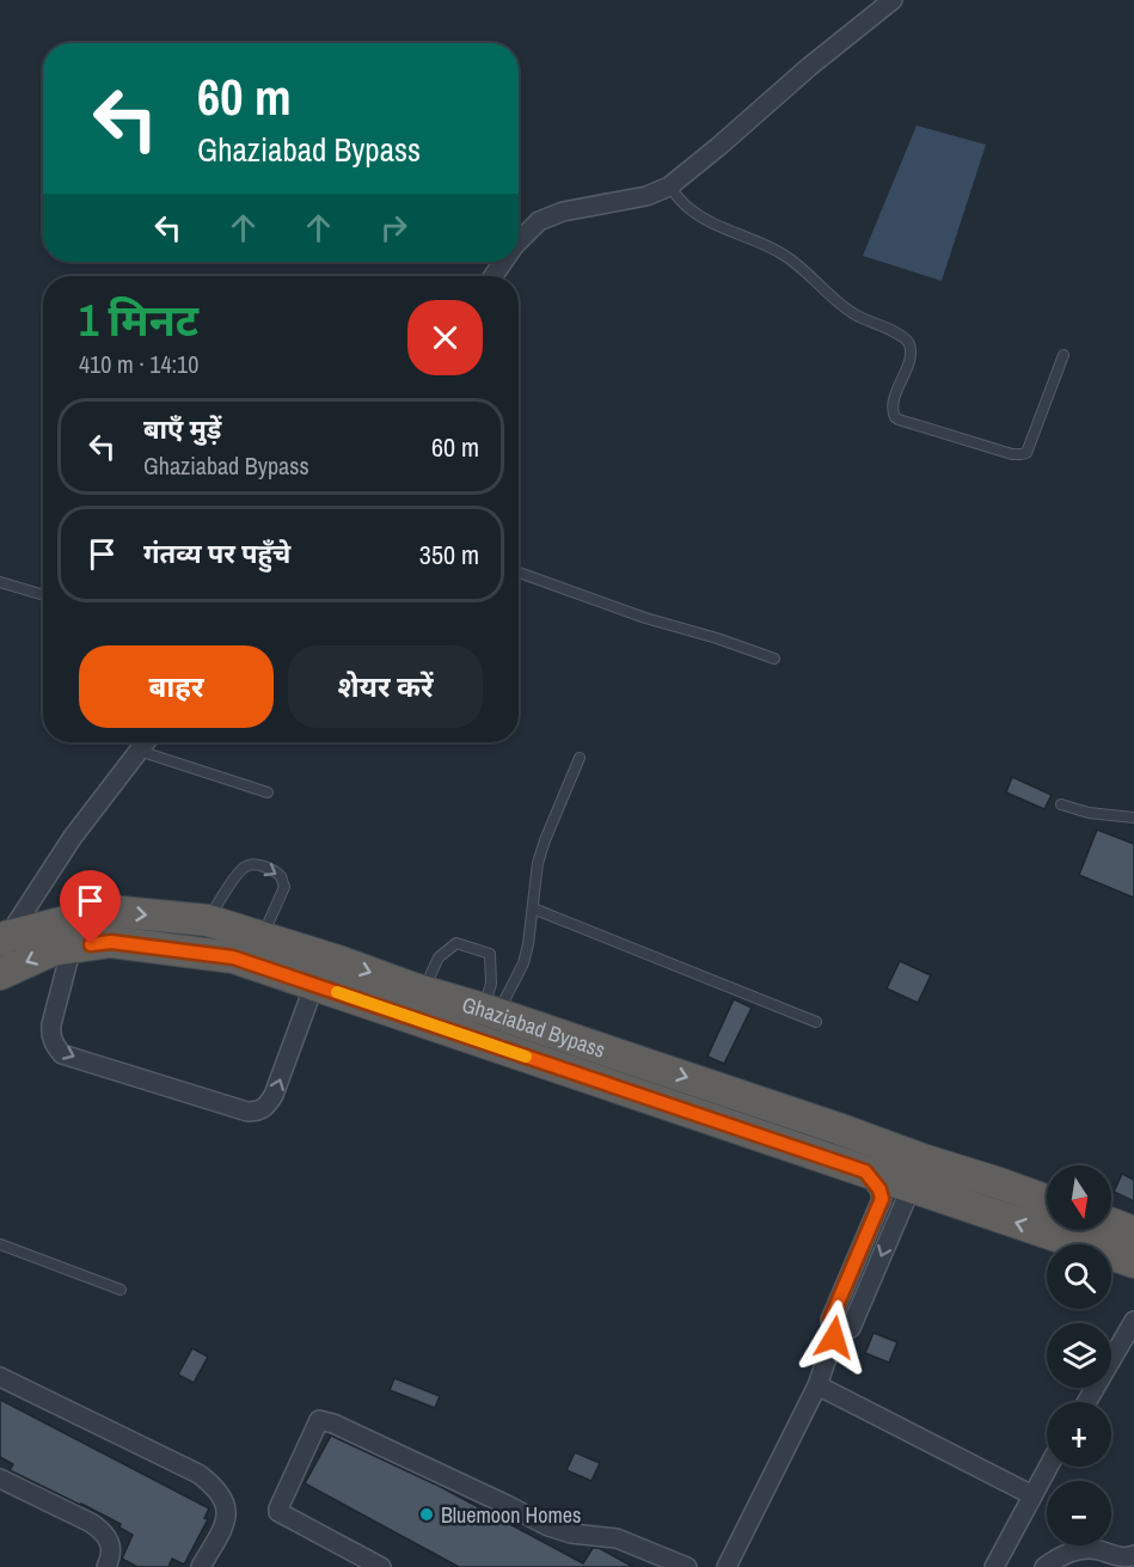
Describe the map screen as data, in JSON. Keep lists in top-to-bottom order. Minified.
{"streets":{"highway":["Ghaziabad Bypass"]},"places":["Bluemoon Homes"],"north":"bottom","page":{"turn":["60 m","Ghaziabad Bypass"],"heading":["1 मिनट","410 m · 14:10"],"list":[{"name":"बाएँ मुड़ें","note":"Ghaziabad Bypass","value":"60 m"},{"name":"गंतव्य पर पहुँचे","value":"350 m"}],"buttons":["बाहर","शेयर करें"],"map_buttons":["+","−"]}}
